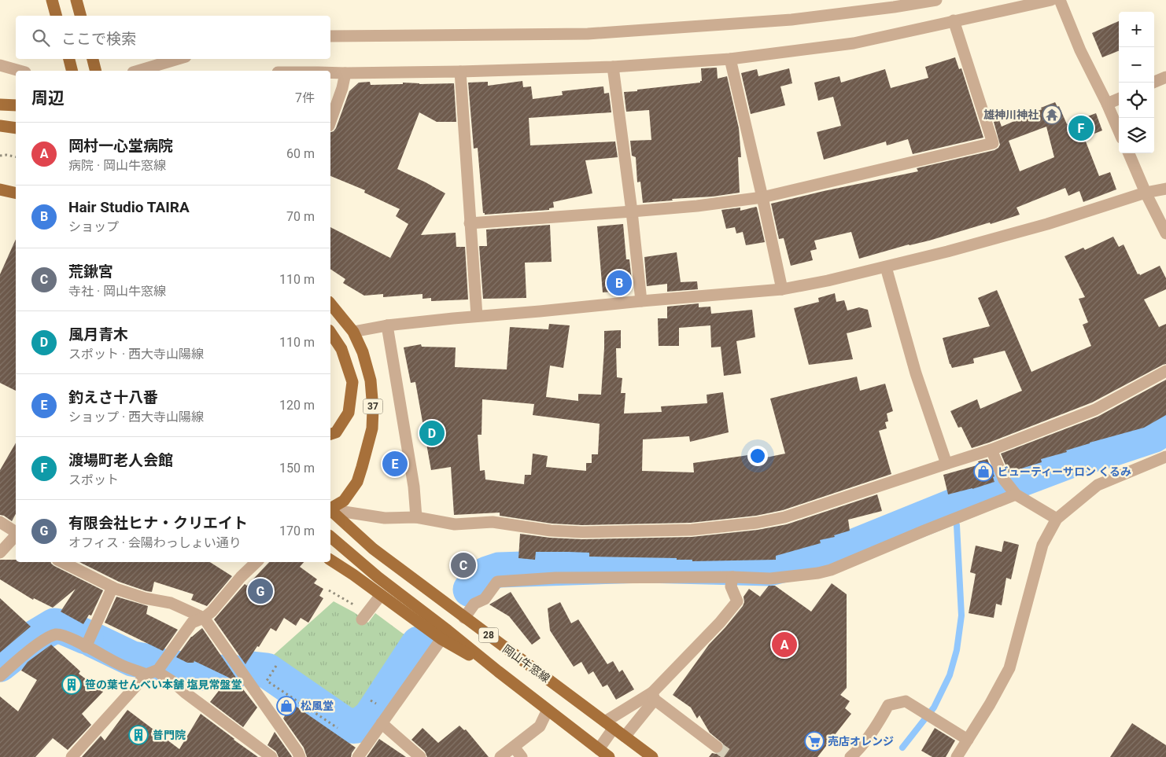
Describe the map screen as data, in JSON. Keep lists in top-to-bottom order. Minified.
{"streets":{"main road":["37","28","岡山牛窓線"]},"places":{"temple":["雄神川神社"],"shop":["ビューティーサロン くるみ","松風堂"],"building":["笹の葉せんべい本舗 塩見常盤堂","普門院"],"supermarket":["売店オレンジ"]},"page":{"map_buttons":["+","−"],"search":"ここで検索","heading":["周辺","7件"],"pins":["F","B","D","E","C","G","A"],"list":[{"mark":"A","name":"岡村一心堂病院","note":"病院 · 岡山牛窓線","value":"60 m"},{"mark":"B","name":"Hair Studio TAIRA","note":"ショップ","value":"70 m"},{"mark":"C","name":"荒鍬宮","note":"寺社 · 岡山牛窓線","value":"110 m"},{"mark":"D","name":"風月青木","note":"スポット · 西大寺山陽線","value":"110 m"},{"mark":"E","name":"釣えさ十八番","note":"ショップ · 西大寺山陽線","value":"120 m"},{"mark":"F","name":"渡場町老人会館","note":"スポット","value":"150 m"},{"mark":"G","name":"有限会社ヒナ・クリエイト","note":"オフィス · 会陽わっしょい通り","value":"170 m"}]}}
